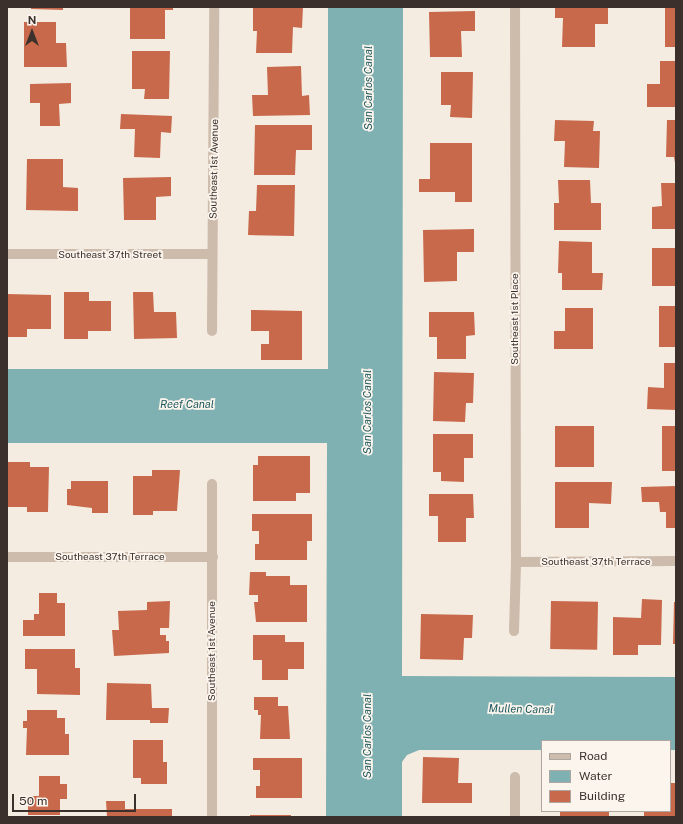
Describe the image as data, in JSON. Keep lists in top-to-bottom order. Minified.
{"streets":{"street":["Southeast 1st Avenue","Southeast 37th Street","Southeast 1st Place","Southeast 37th Terrace"]},"crossings":[["Southeast 1st Avenue","Southeast 37th Street"],["Southeast 1st Avenue","Southeast 37th Terrace"],["Southeast 1st Place","Southeast 37th Terrace"]],"water":["San Carlos Canal","Reef Canal","Mullen Canal"],"legend":["Road","Water","Building"],"scale_bar":"50 m","north":"top"}
